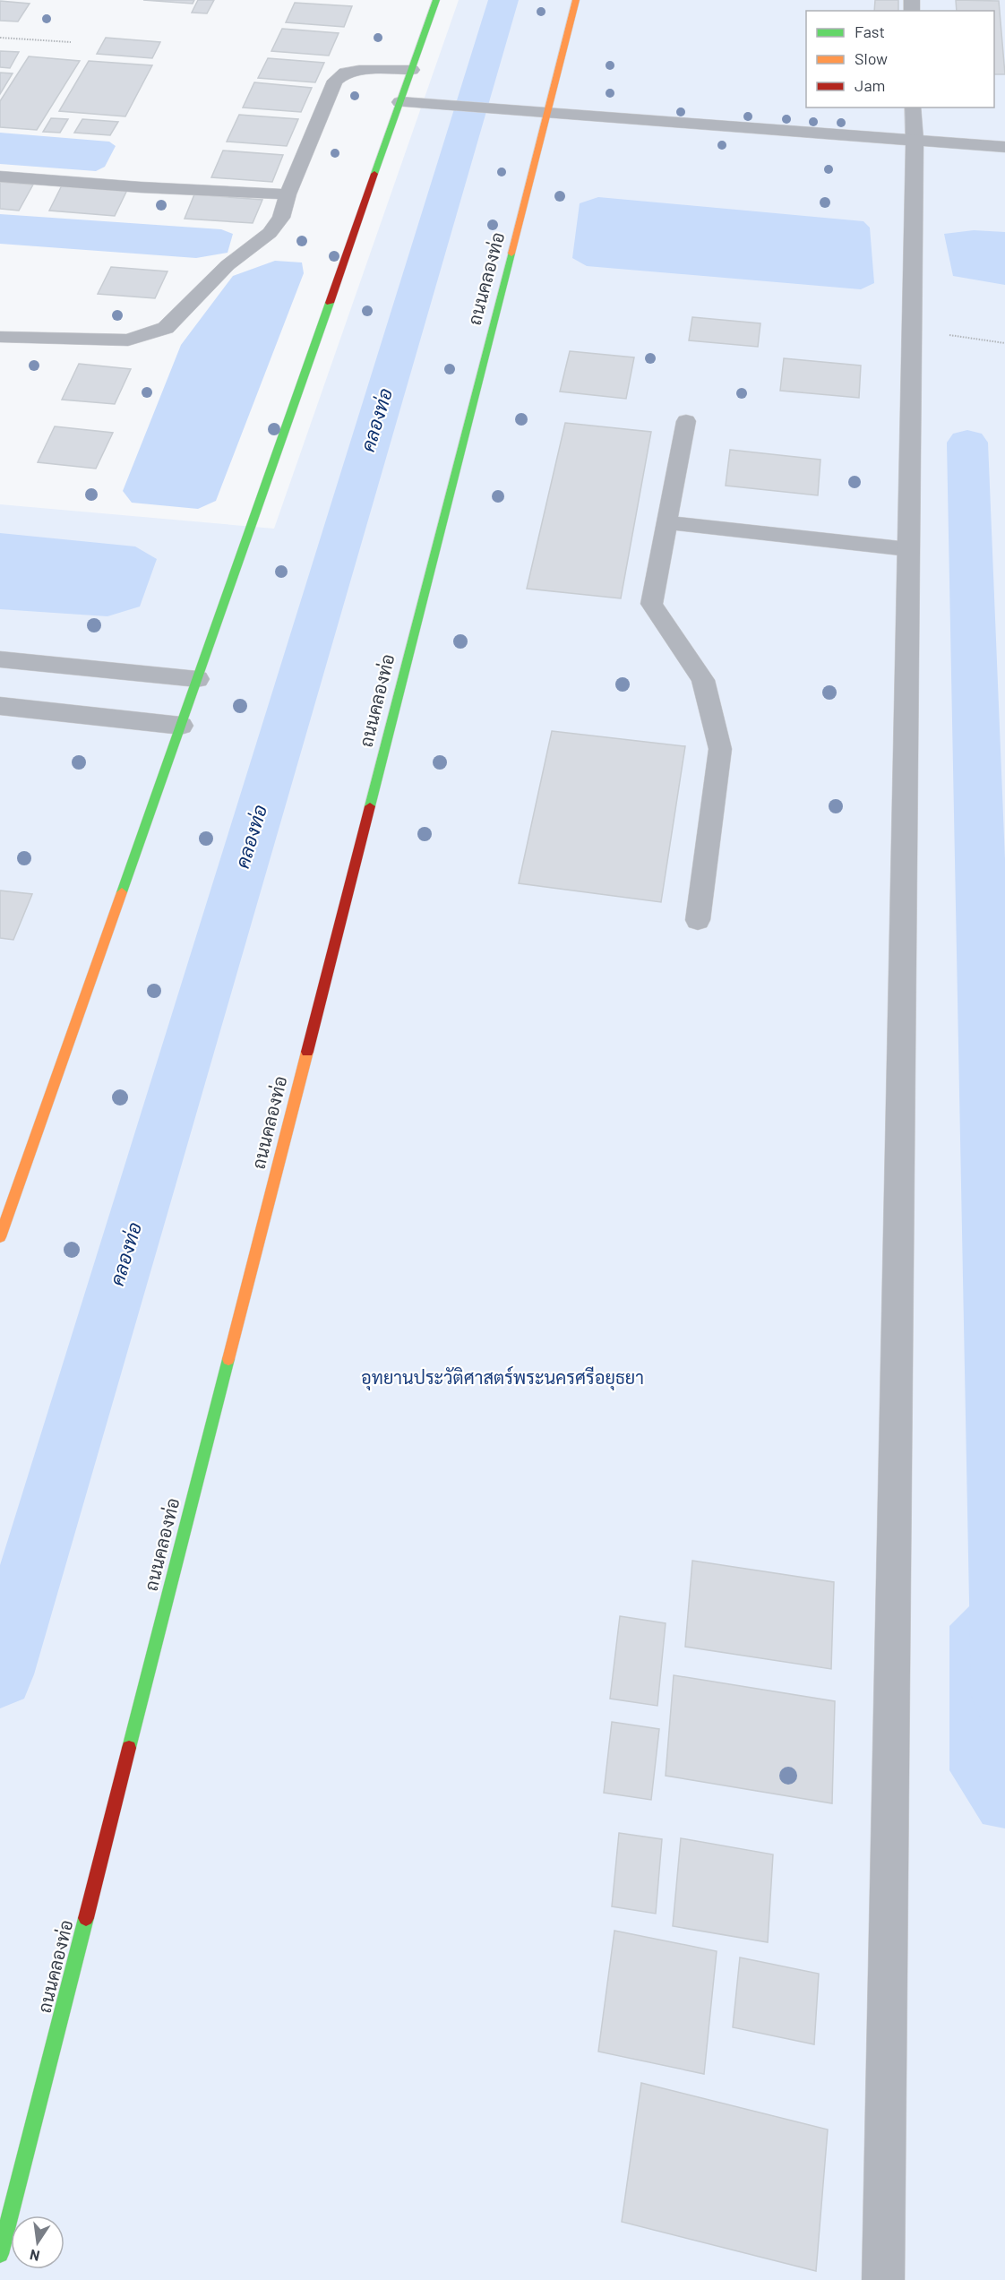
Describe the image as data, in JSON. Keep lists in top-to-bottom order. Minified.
{"streets":{"street":["ถนนคลองท่อ"]},"water":["คลองท่อ"],"parks":["อุทยานประวัติศาสตร์พระนครศรีอยุธยา"],"legend":["Fast","Slow","Jam"],"north":"bottom"}
